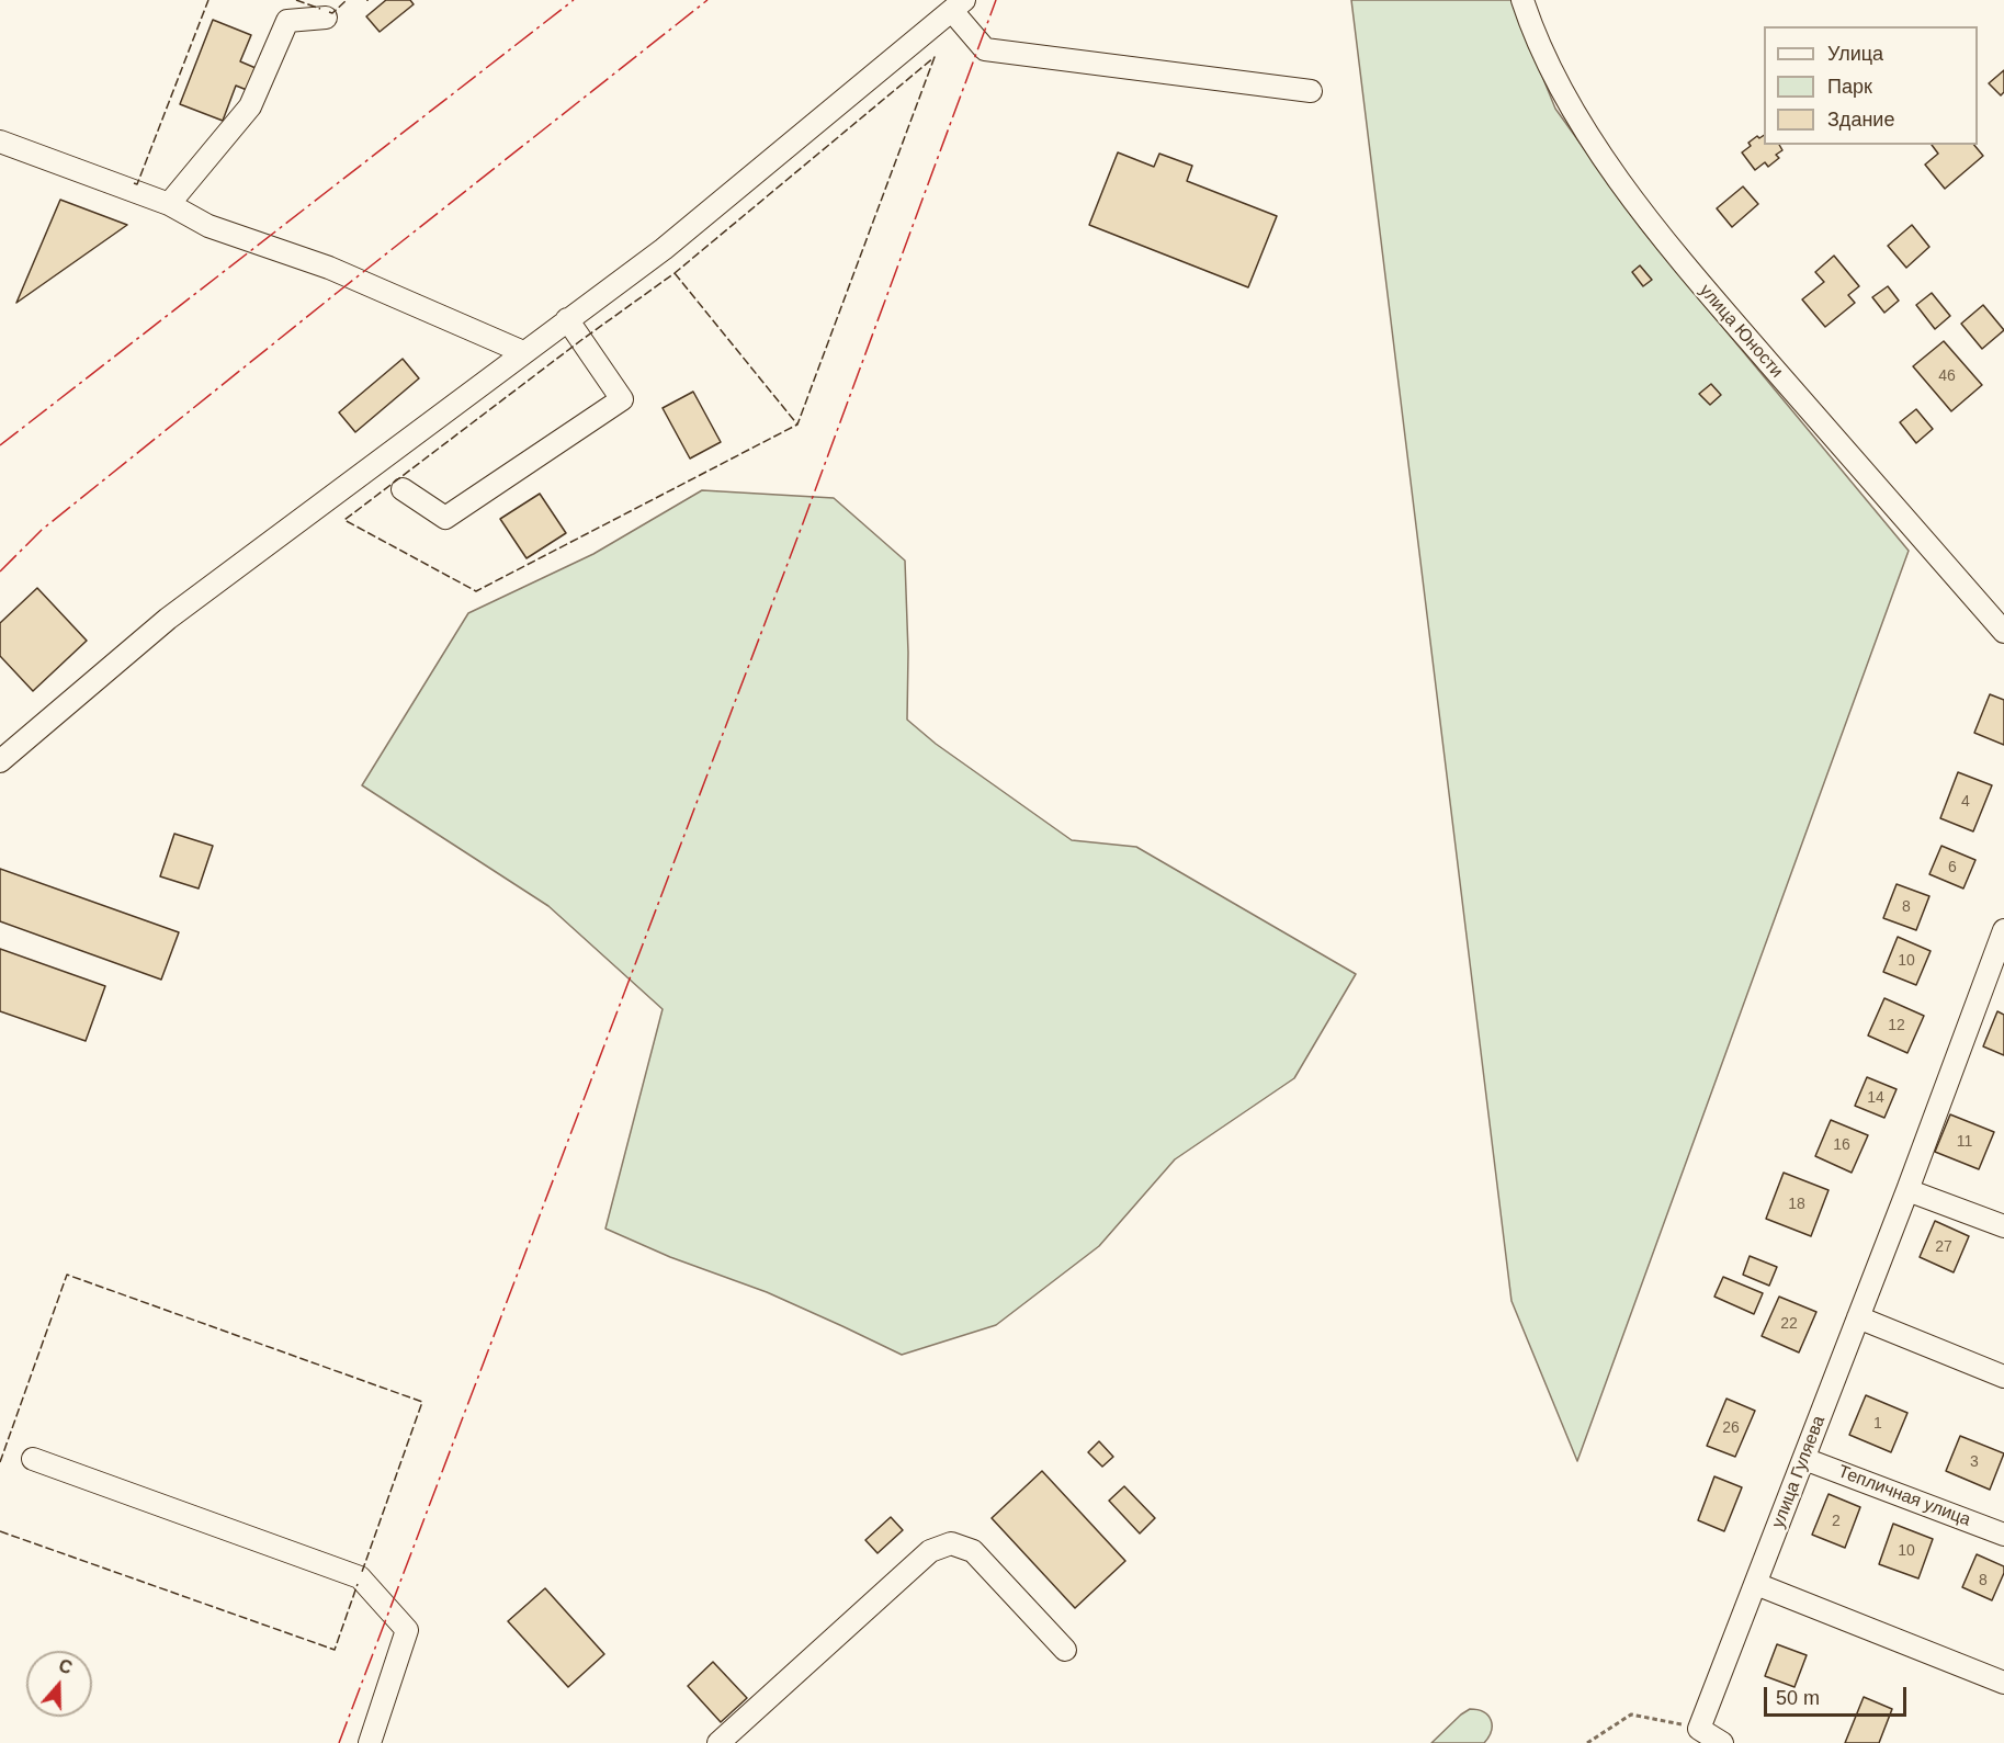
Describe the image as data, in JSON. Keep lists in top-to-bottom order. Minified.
{"streets":{"street":["улица Юности","улица Гуляева","Тепличная улица"]},"crossings":[["улица Гуляева","Тепличная улица"]],"house_numbers":["46","4","6","8","10","12","14","11","16","18","27","22","1","26","3","2","10","8"],"legend":["Улица","Парк","Здание"],"scale_bar":"50 m","north":"top"}
